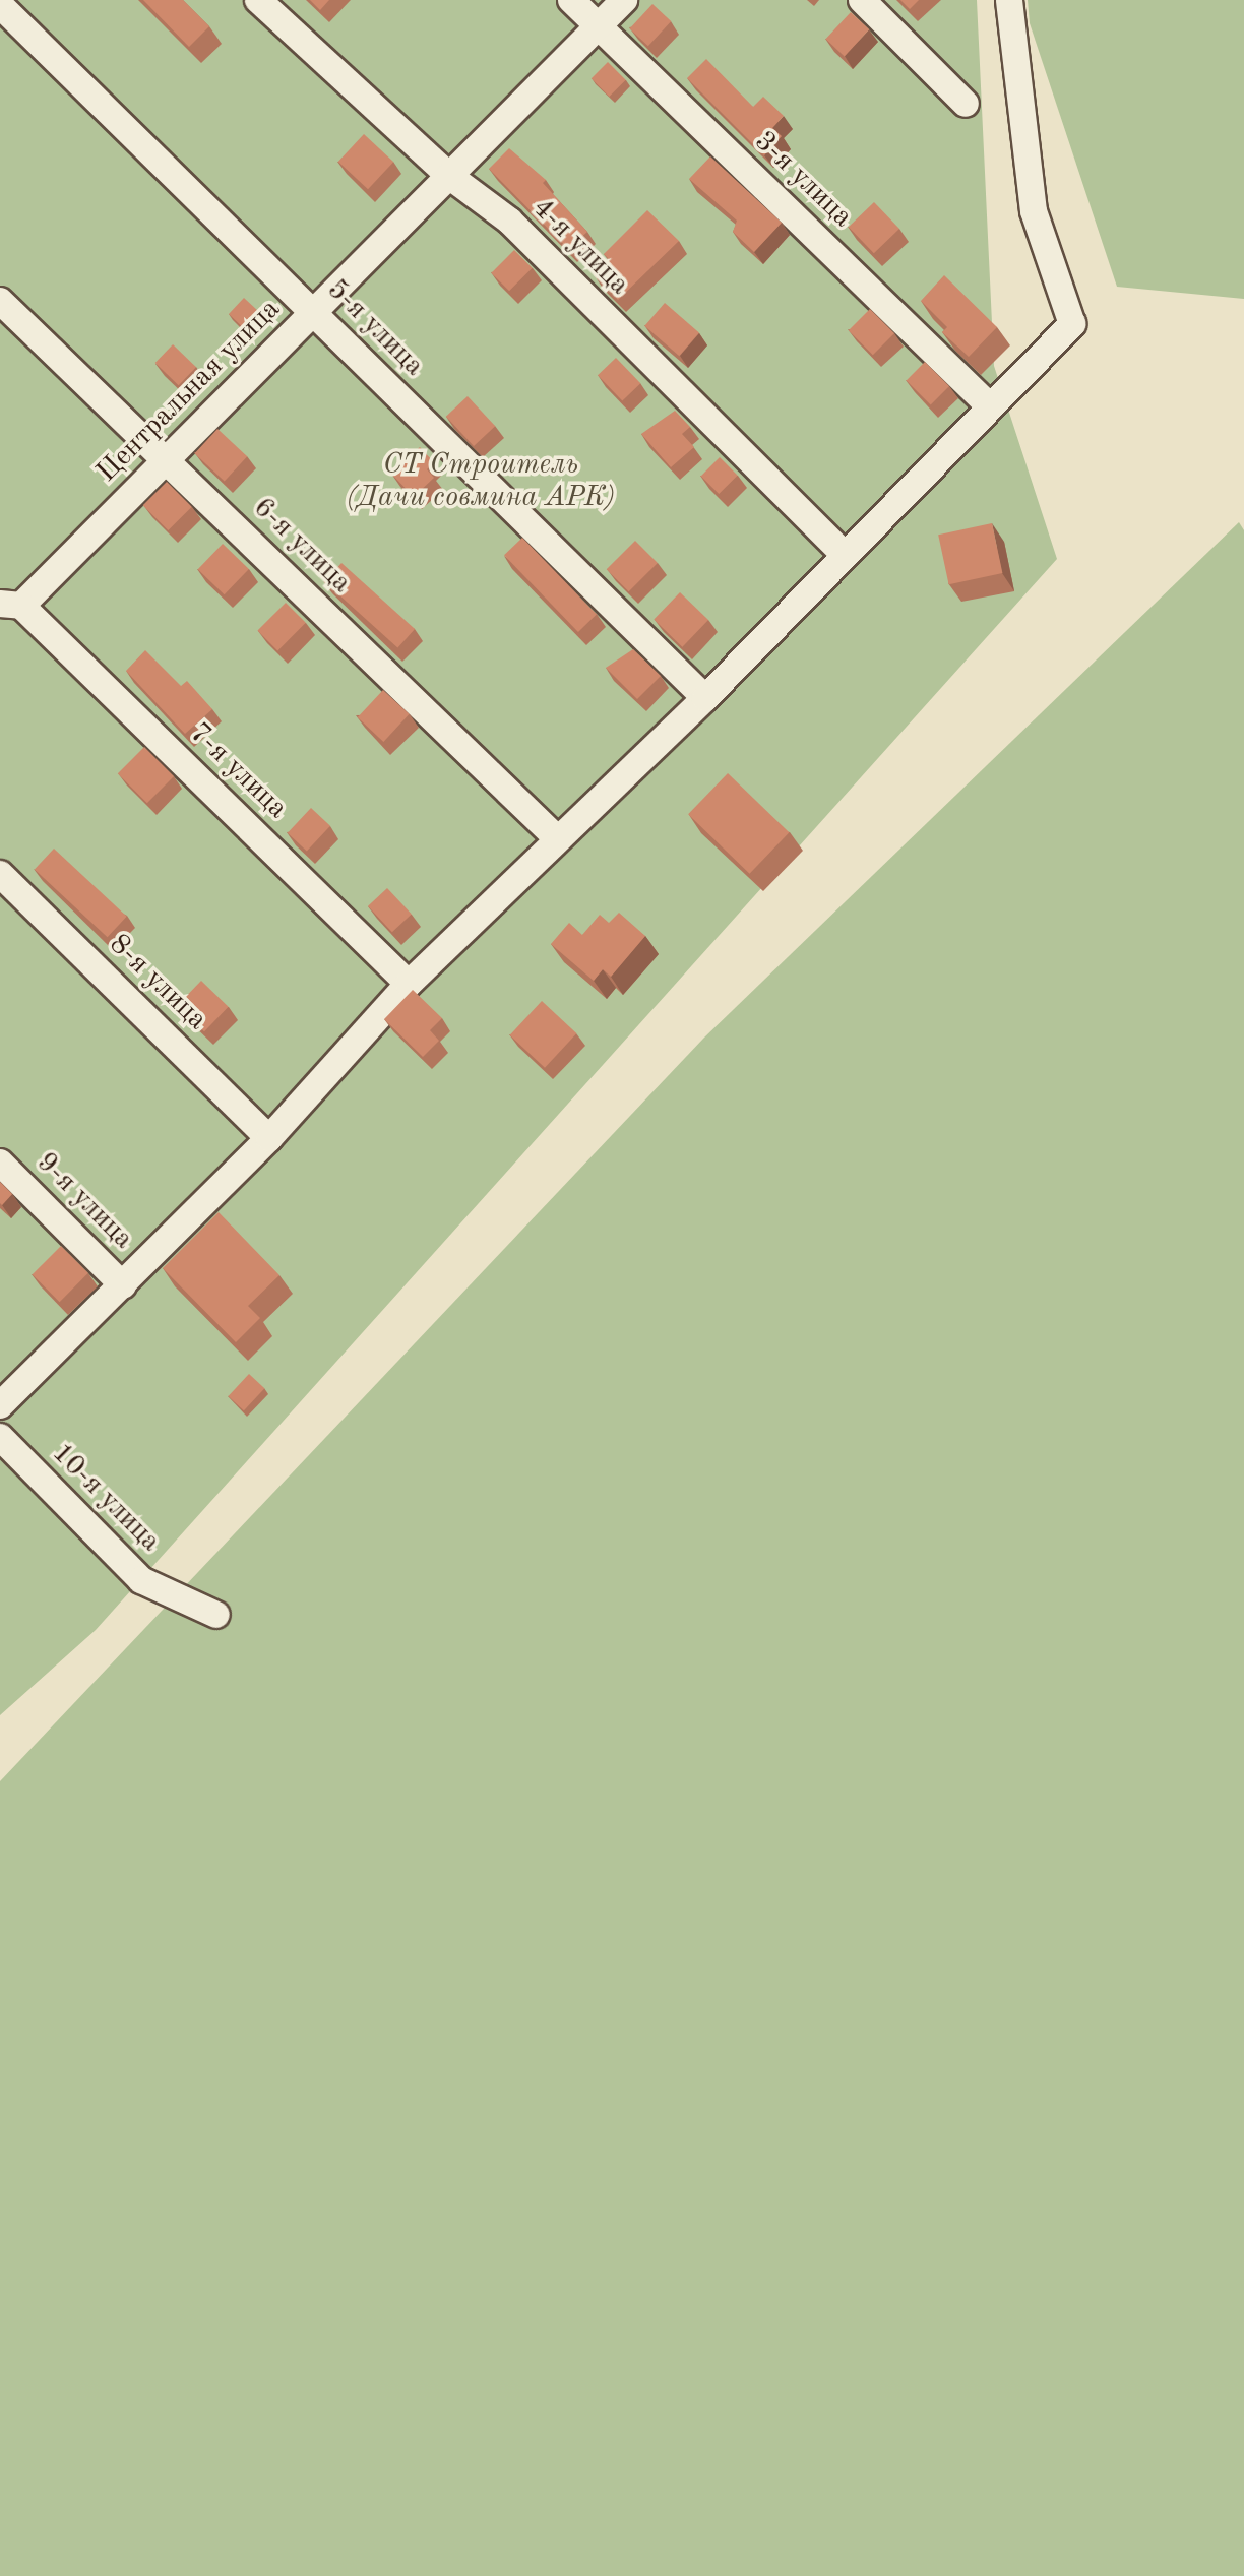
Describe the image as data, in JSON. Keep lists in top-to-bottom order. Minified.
{"streets":{"street":["3-я улица","4-я улица","5-я улица","Центральная улица","6-я улица","7-я улица","8-я улица","9-я улица","10-я улица"]},"crossings":[["3-я улица","Центральная улица"],["4-я улица","Центральная улица"],["5-я улица","Центральная улица"],["Центральная улица","6-я улица"],["Центральная улица","7-я улица"]],"parks":["СТ Строитель (Дачи совмина АРК)"]}
